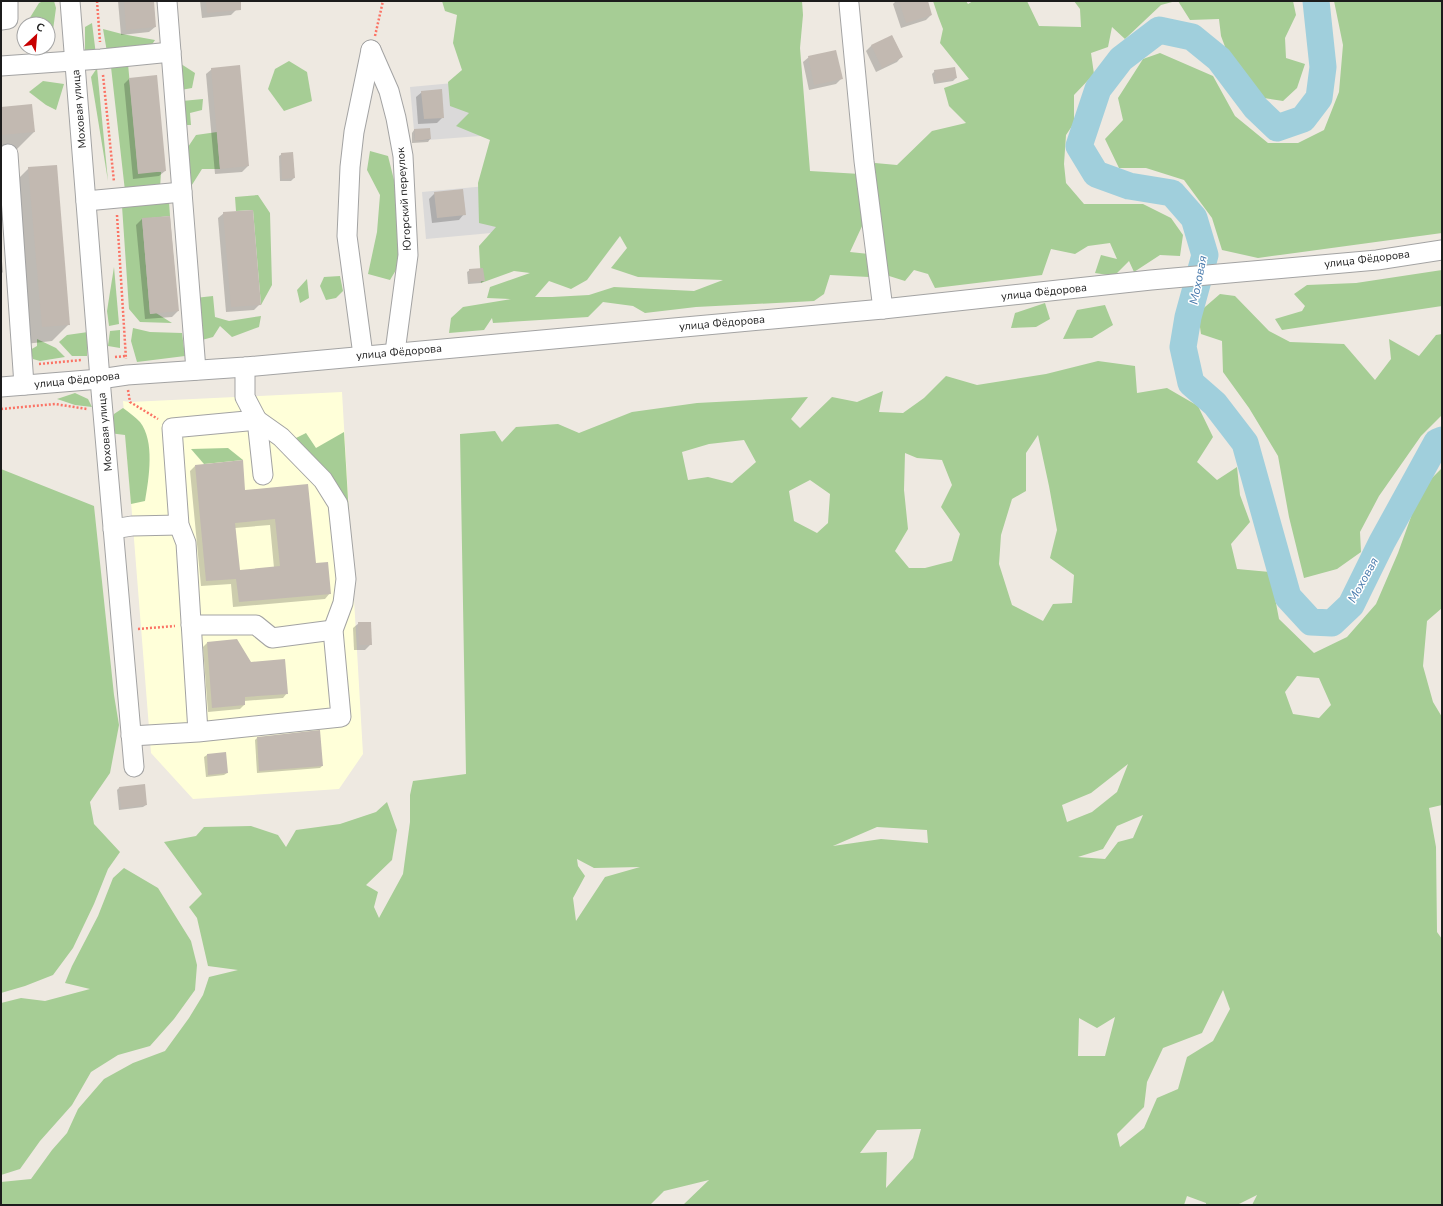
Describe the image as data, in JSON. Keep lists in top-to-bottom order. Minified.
{"streets":{"street":["Моховая улица","Югорский переулок","улица Фёдорова"]},"crossings":[["Моховая улица","улица Фёдорова"],["Югорский переулок","улица Фёдорова"]],"water":["Моховая"],"north":"top right"}
